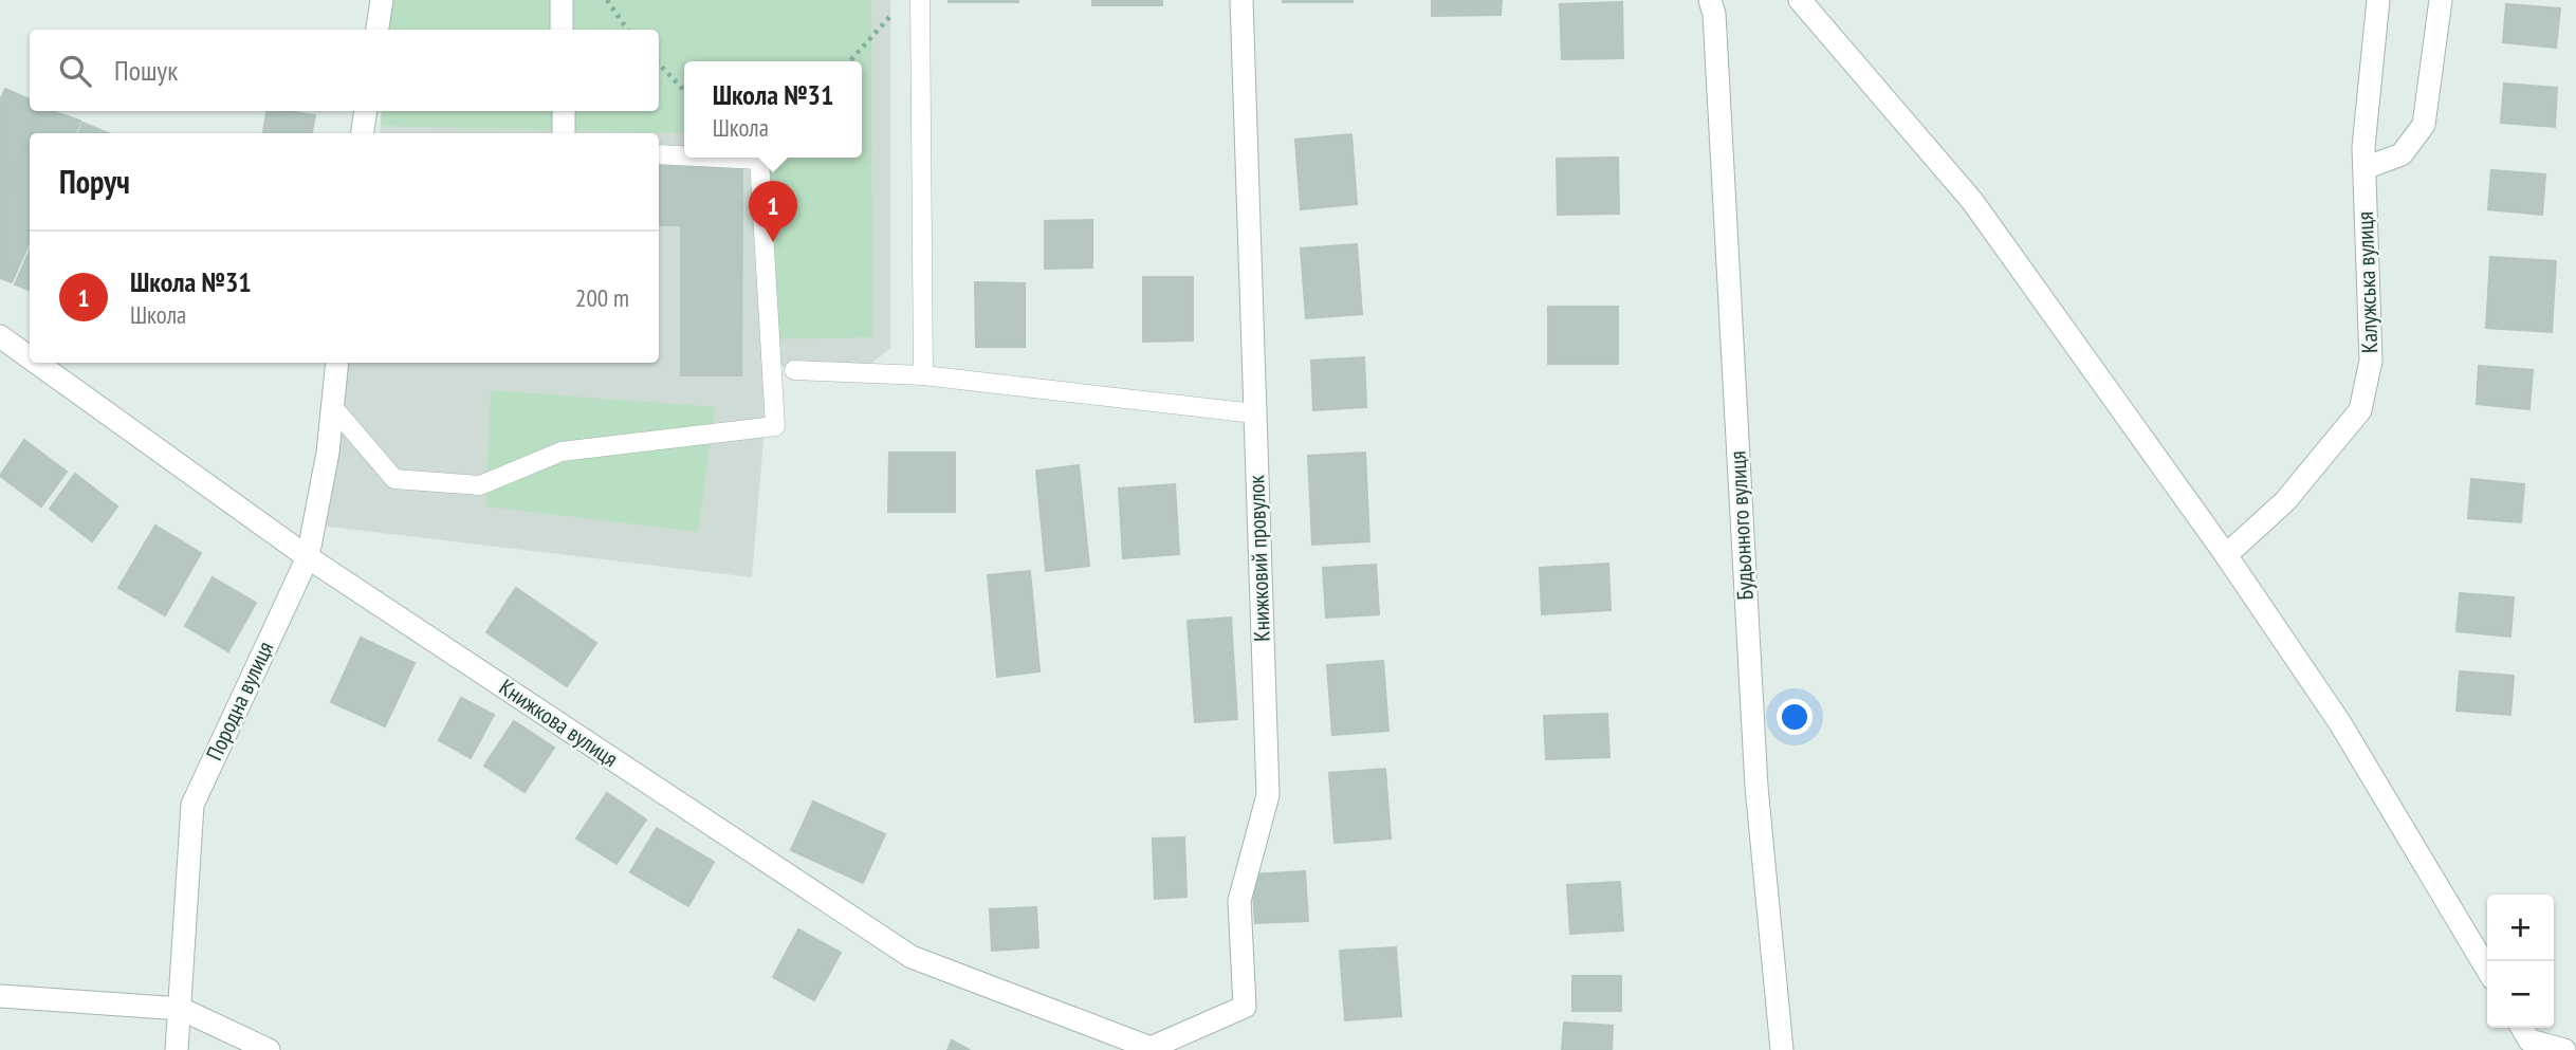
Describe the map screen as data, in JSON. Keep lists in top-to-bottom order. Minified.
{"streets":{"street":["Калужська вулиця","Будьонного вулиця","Книжковий провулок","Породна вулиця","Книжкова вулиця"]},"crossings":[["Книжковий провулок","Книжкова вулиця"],["Породна вулиця","Книжкова вулиця"]],"page":{"search":"Пошук","popup":["Школа №31","Школа"],"heading":"Поруч","pins":"1","list":[{"mark":"1","name":"Школа №31","note":"Школа","value":"200 m"}],"map_buttons":["+","−"]}}
